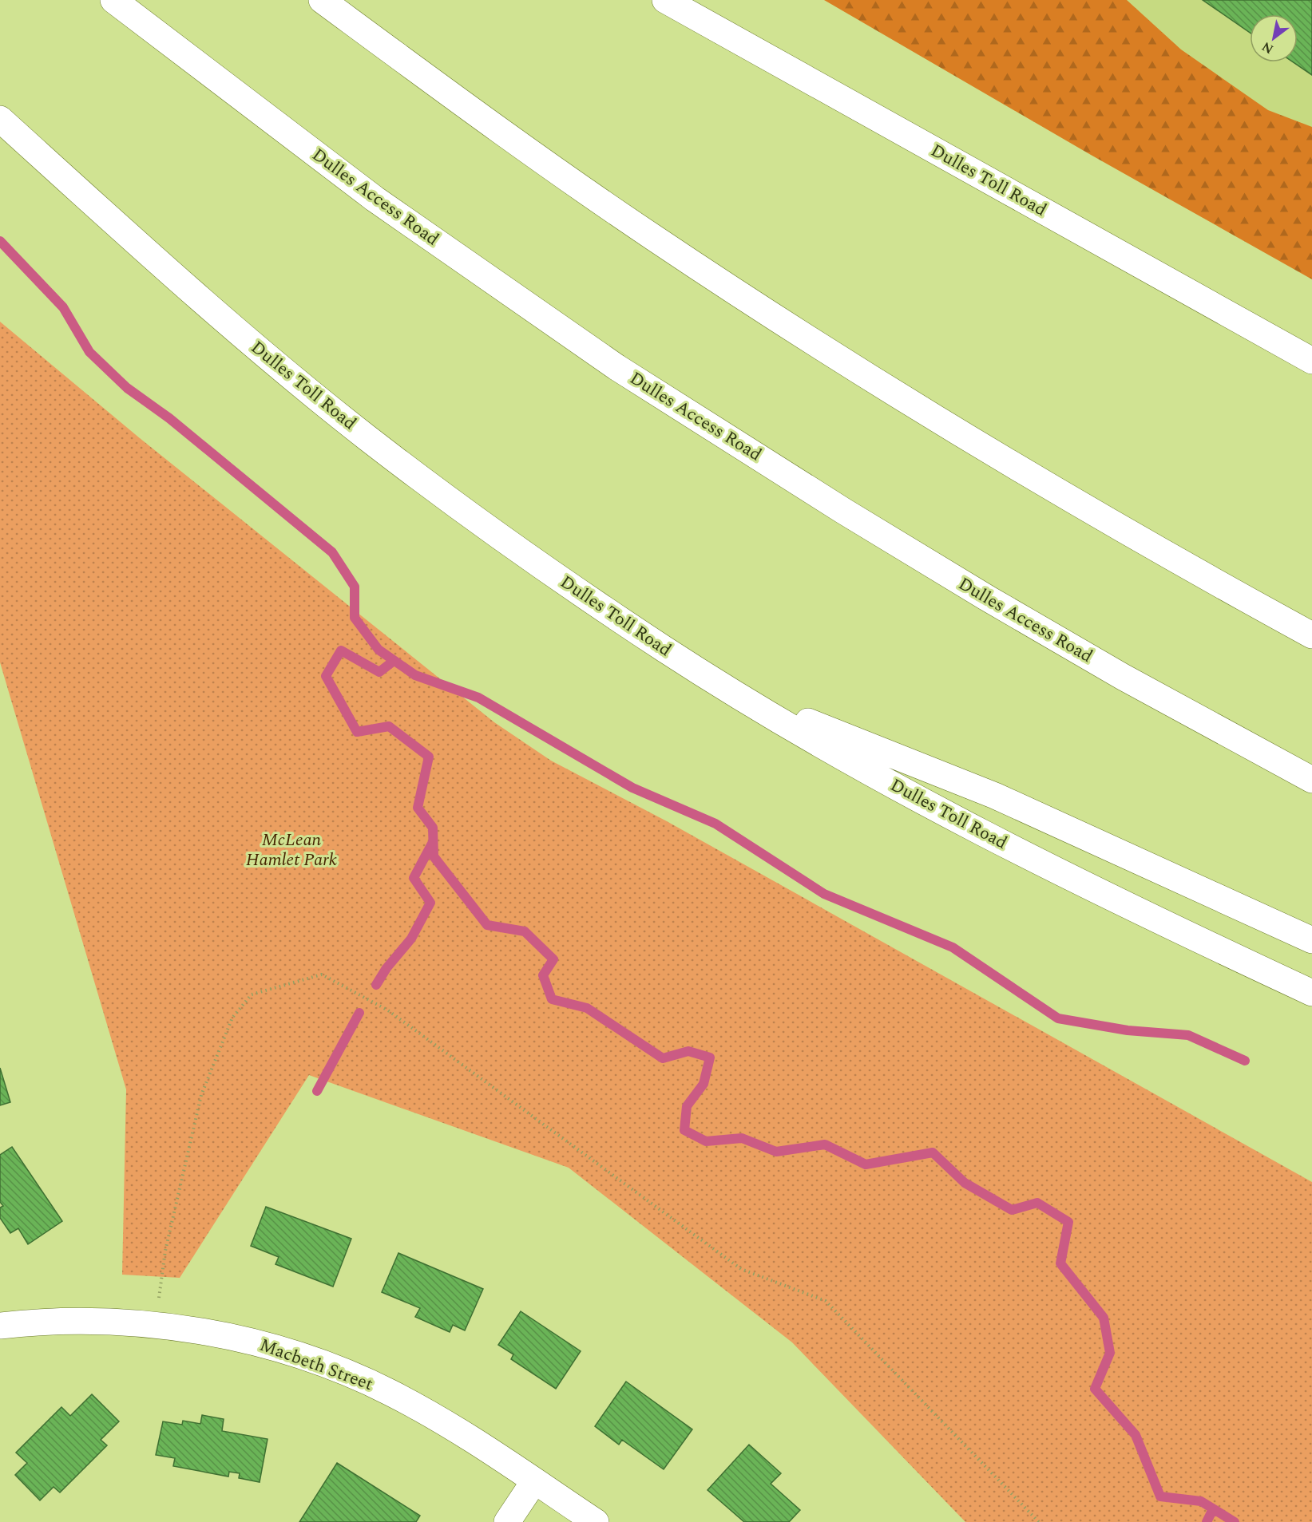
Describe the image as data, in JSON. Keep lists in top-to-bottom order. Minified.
{"streets":{"main road":["Dulles Toll Road","Dulles Access Road","Macbeth Street"]},"parks":["McLean Hamlet Park"],"north":"bottom left"}
